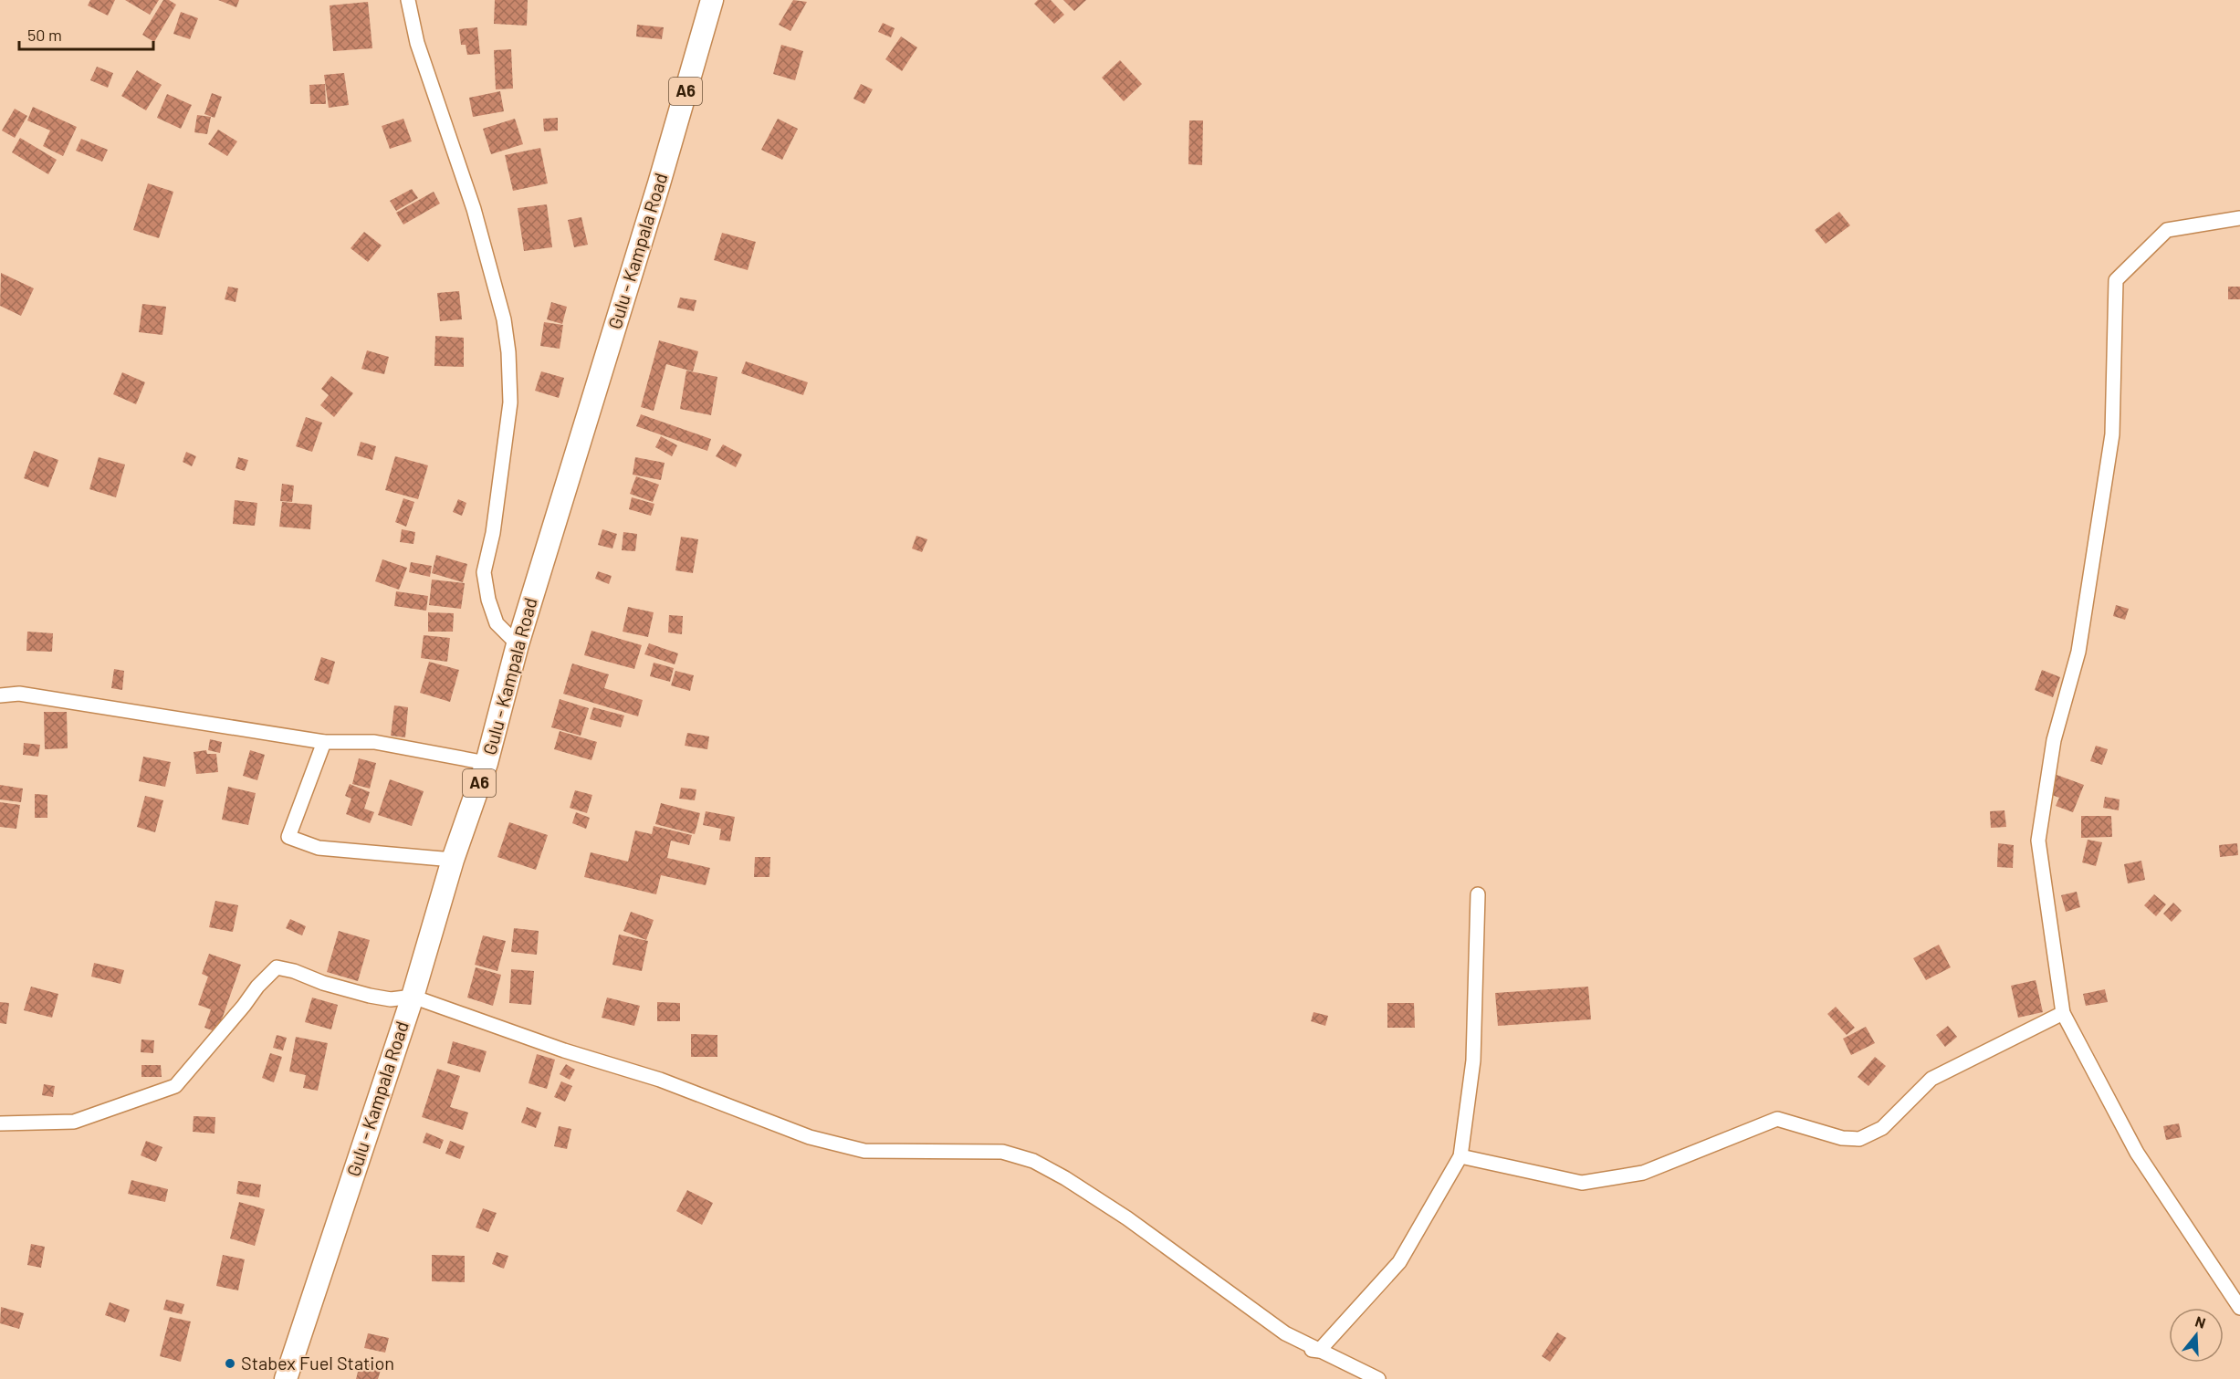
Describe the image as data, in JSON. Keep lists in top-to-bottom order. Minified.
{"streets":{"main road":["A6","Gulu - Kampala Road"]},"places":["Stabex Fuel Station"],"scale_bar":"50 m","north":"top"}
